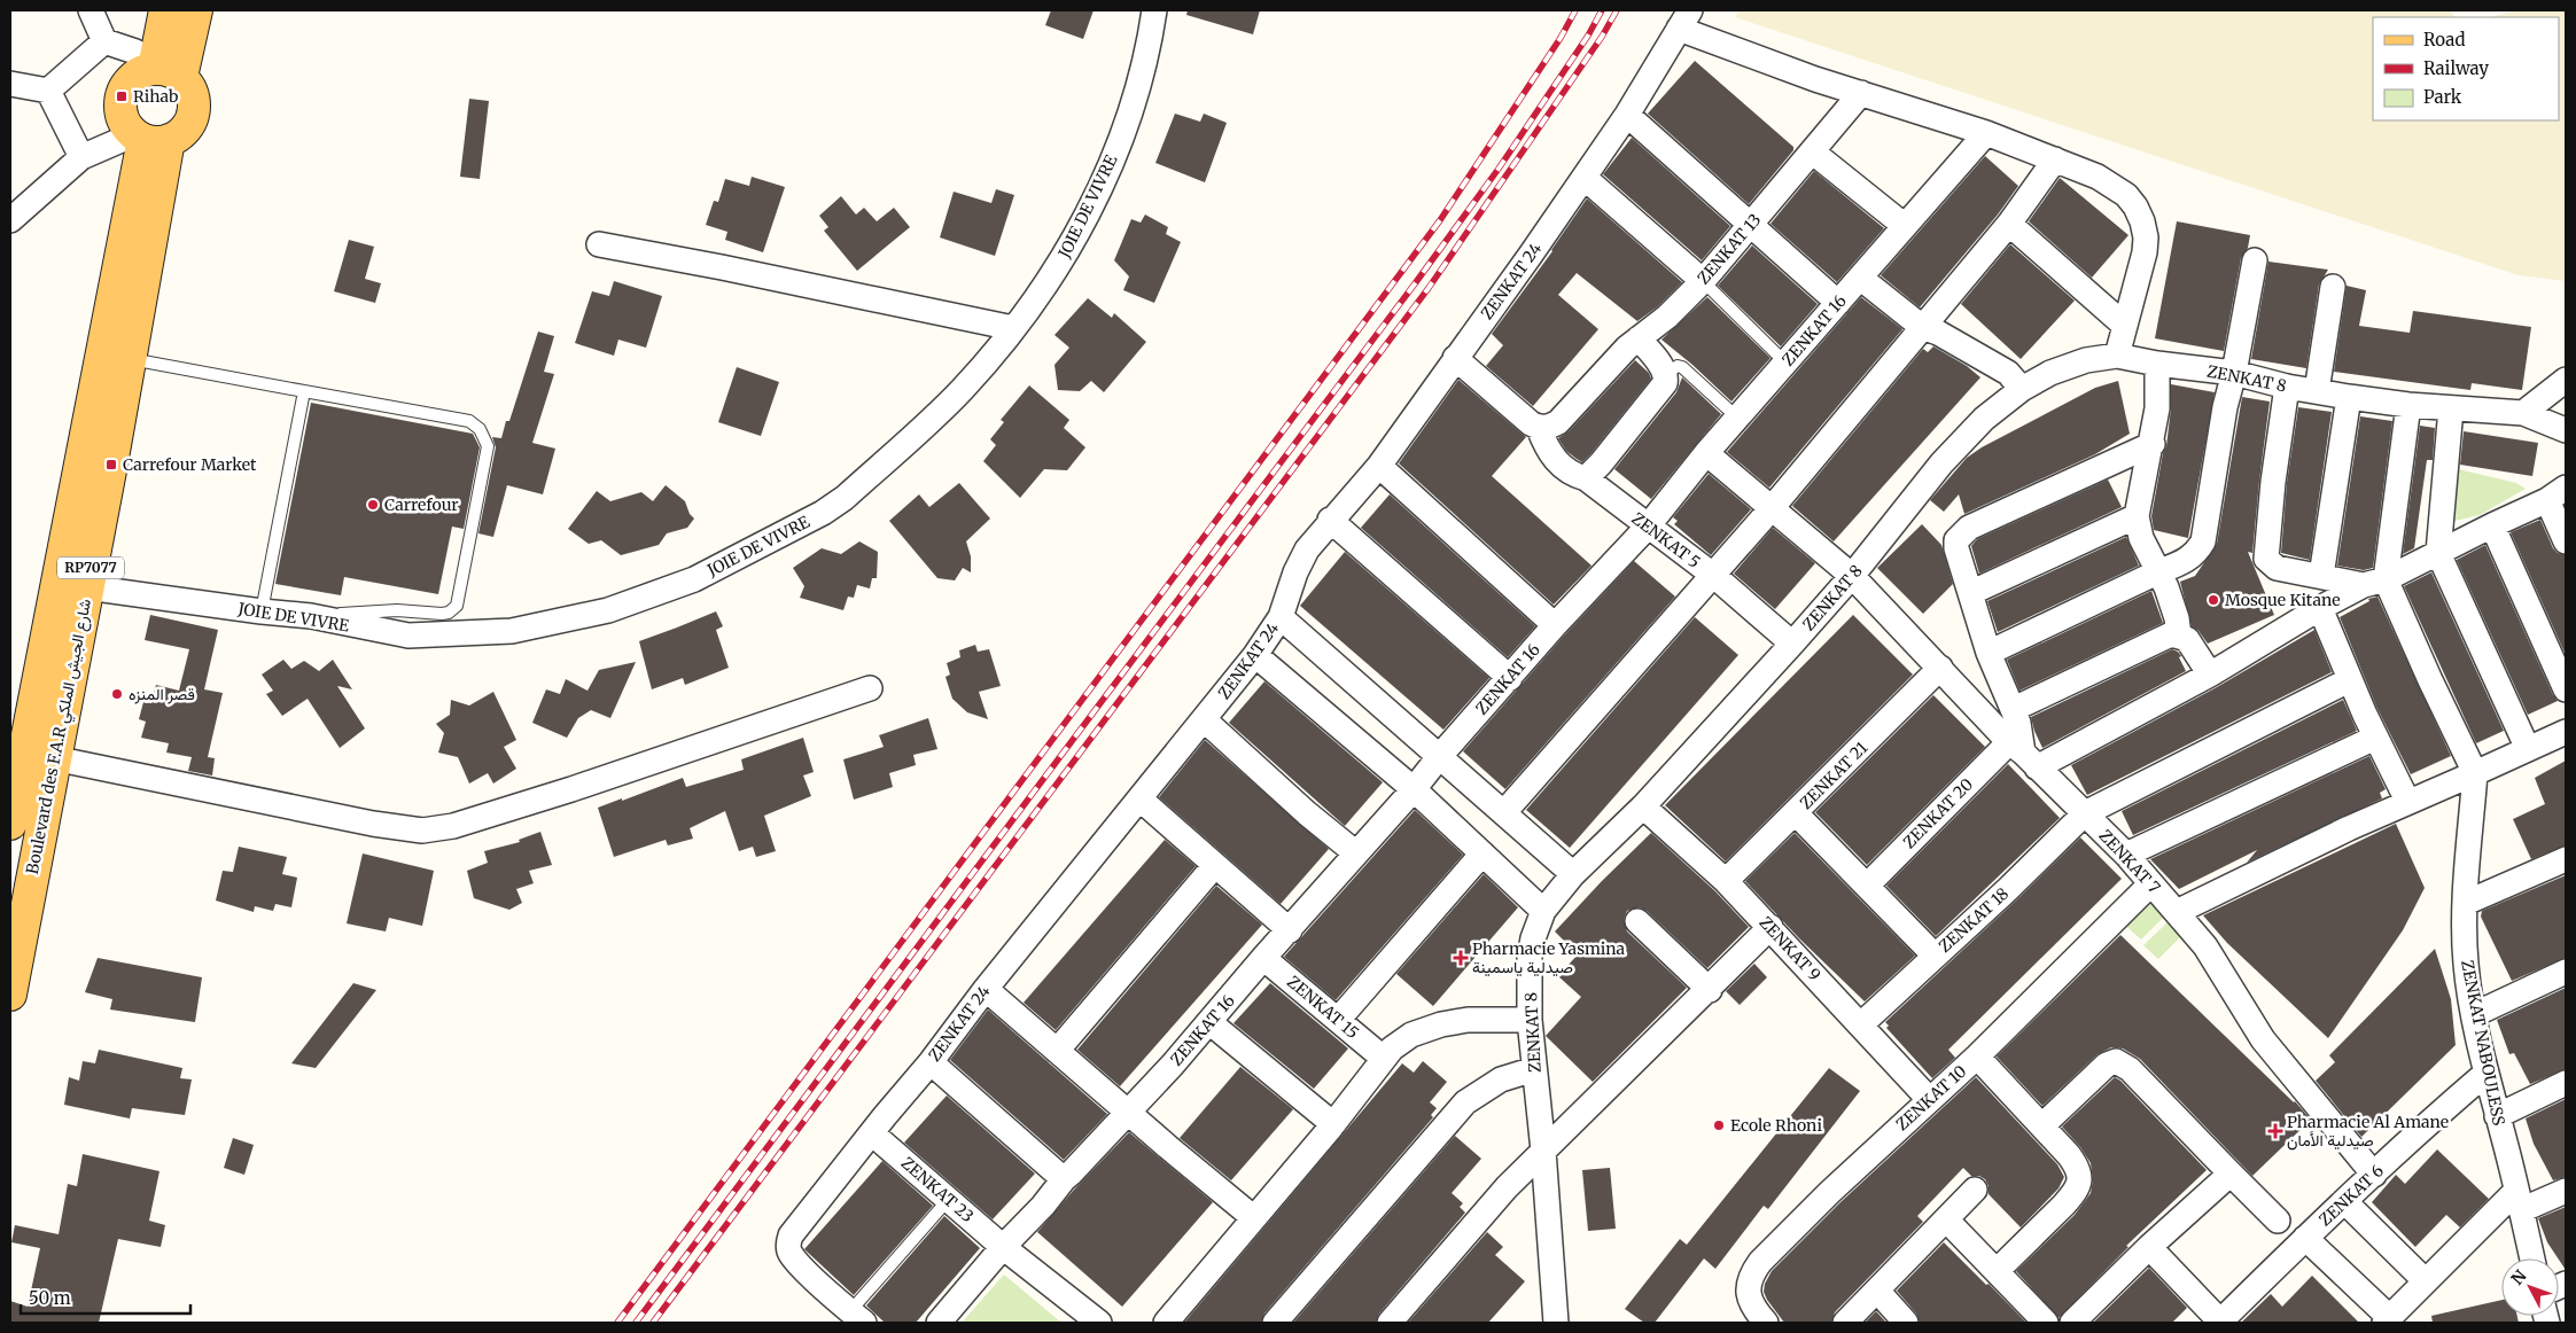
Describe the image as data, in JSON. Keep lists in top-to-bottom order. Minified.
{"streets":{"main road":["RP7077","Boulevard des F.A.R شارع الجيش الملكي"],"street":["JOIE DE VIVRE","ZENKAT 13","ZENKAT 24","ZENKAT 16","ZENKAT 8","ZENKAT 5","ZENKAT 21","ZENKAT 20","ZENKAT 7","ZENKAT 18","ZENKAT 9","ZENKAT 15","ZENKAT NABOULESS","ZENKAT 10","ZENKAT 23","ZENKAT 6"]},"crossings":[["JOIE DE VIVRE","Boulevard des F.A.R شارع الجيش الملكي"],["ZENKAT 13","ZENKAT 5"],["ZENKAT 24","ZENKAT 23"],["ZENKAT 16","ZENKAT 5"],["ZENKAT 16","ZENKAT 7"],["ZENKAT 16","ZENKAT 15"],["ZENKAT 16","ZENKAT 23"],["ZENKAT 8","ZENKAT 5"],["ZENKAT 8","ZENKAT 7"],["ZENKAT 8","ZENKAT 9"],["ZENKAT 21","ZENKAT 7"],["ZENKAT 21","ZENKAT 9"],["ZENKAT 20","ZENKAT 7"],["ZENKAT 7","ZENKAT 18"],["ZENKAT 7","ZENKAT 10"],["ZENKAT 7","ZENKAT 6"],["ZENKAT 18","ZENKAT 9"],["ZENKAT 9","ZENKAT 10"],["ZENKAT NABOULESS","ZENKAT 6"]],"places":{"transit":["Rihab","Carrefour Market"],"other":["Carrefour","Mosque Kitane","قصر المنزه","Ecole Rhoni"],"health":["Pharmacie Yasmina صيدلية ياسمينة","Pharmacie Al Amane صيدلية الأمان"]},"legend":["Road","Railway","Park"],"scale_bar":"50 m","north":"top left"}
